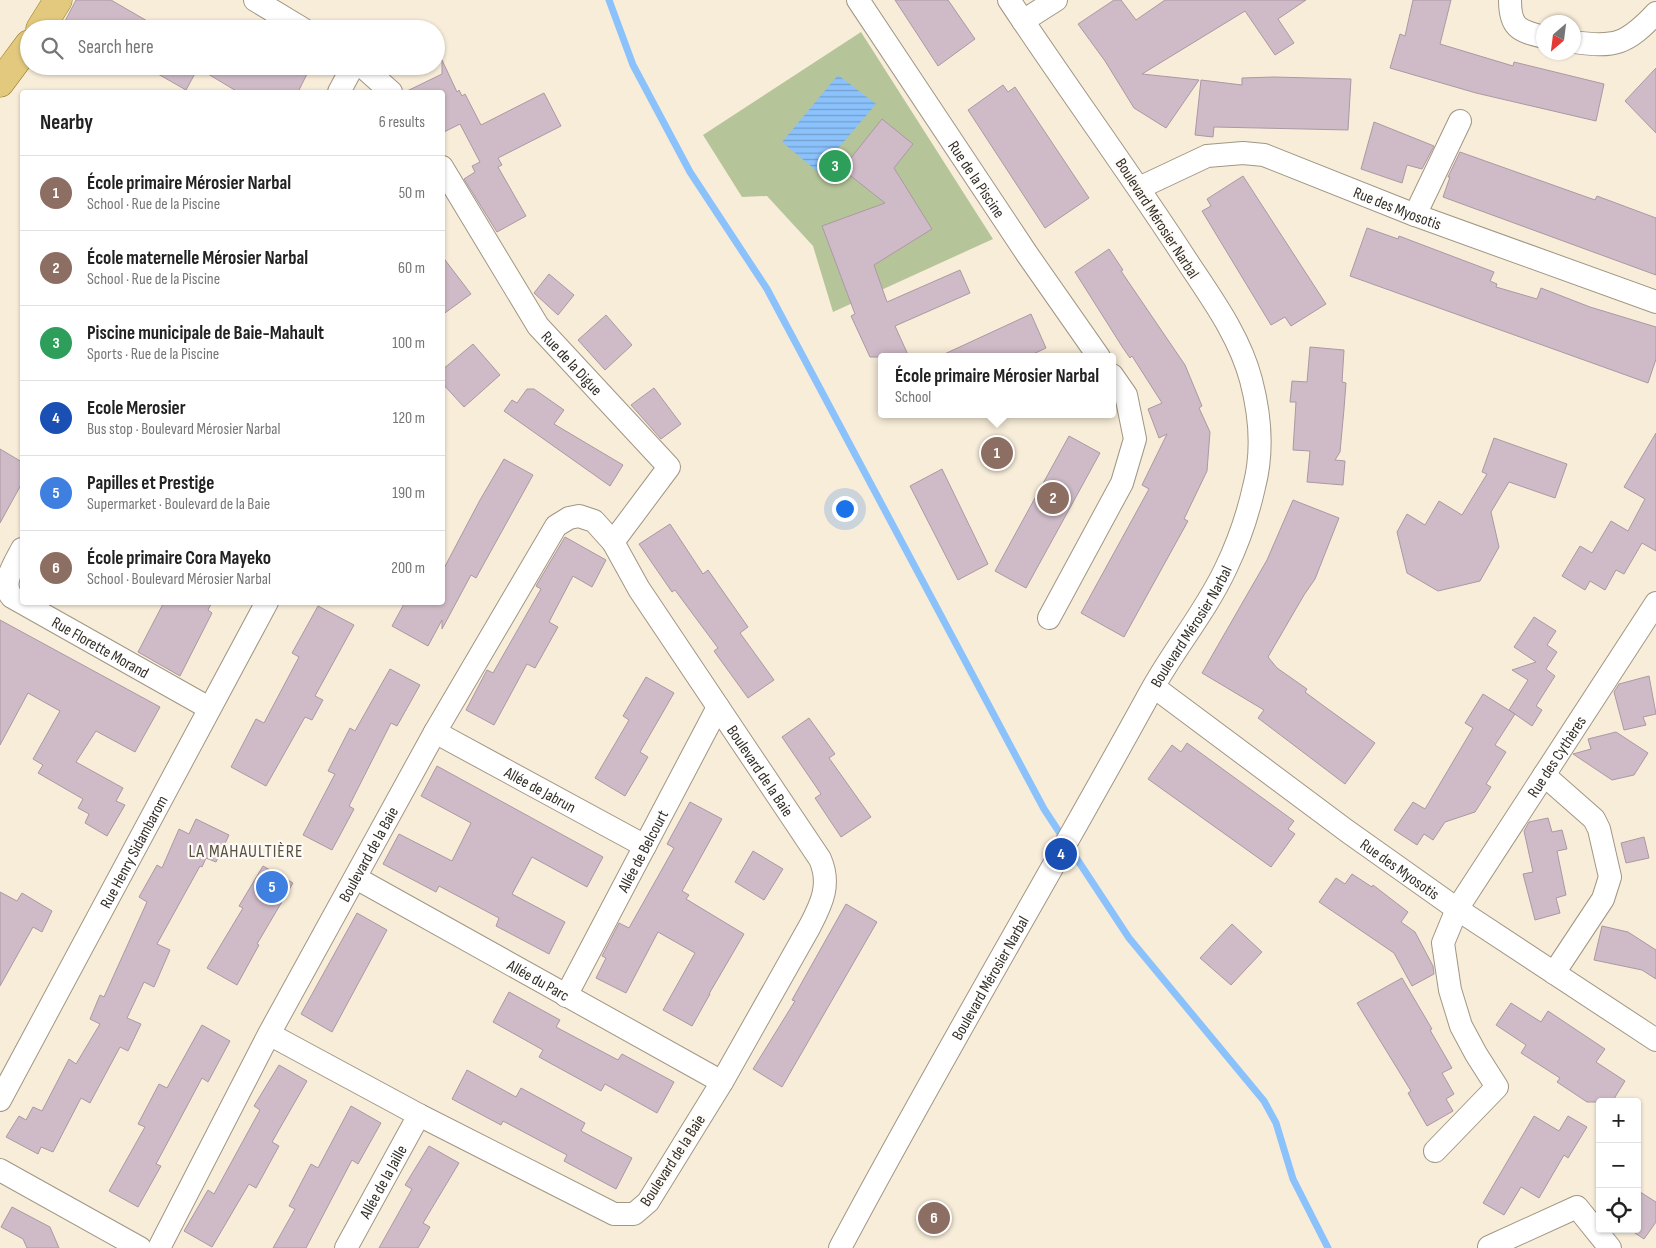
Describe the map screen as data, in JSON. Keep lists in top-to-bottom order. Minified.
{"streets":{"street":["Rue de la Piscine","Rue des Myosotis","Boulevard Mérosier Narbal","Rue de la Digue","Rue Florette Morand","Rue des Cythères","Boulevard de la Baie","Allée de Jabrun","Rue Henry Sidambarom","Allée de Belcourt","Allée du Parc","Allée de la Jaille"]},"crossings":[["Rue des Myosotis","Boulevard Mérosier Narbal"],["Rue des Myosotis","Rue des Cythères"],["Rue de la Digue","Boulevard de la Baie"],["Rue Florette Morand","Rue Henry Sidambarom"],["Boulevard de la Baie","Allée de Jabrun"],["Boulevard de la Baie","Allée de Belcourt"],["Boulevard de la Baie","Allée du Parc"],["Boulevard de la Baie","Allée de la Jaille"],["Allée de Jabrun","Allée de Belcourt"],["Allée de Belcourt","Allée du Parc"]],"districts":["LA MAHAULTIÈRE"],"north":"bottom left","page":{"search":"Search here","heading":["Nearby","6 results"],"pins":["3","1","2","4","5","6"],"list":[{"mark":"1","name":"École primaire Mérosier Narbal","note":"School · Rue de la Piscine","value":"50 m"},{"mark":"2","name":"École maternelle Mérosier Narbal","note":"School · Rue de la Piscine","value":"60 m"},{"mark":"3","name":"Piscine municipale de Baie-Mahault","note":"Sports · Rue de la Piscine","value":"100 m"},{"mark":"4","name":"Ecole Merosier","note":"Bus stop · Boulevard Mérosier Narbal","value":"120 m"},{"mark":"5","name":"Papilles et Prestige","note":"Supermarket · Boulevard de la Baie","value":"190 m"},{"mark":"6","name":"École primaire Cora Mayeko","note":"School · Boulevard Mérosier Narbal","value":"200 m"}],"popup":["École primaire Mérosier Narbal","School"],"map_buttons":["+","−"]}}
